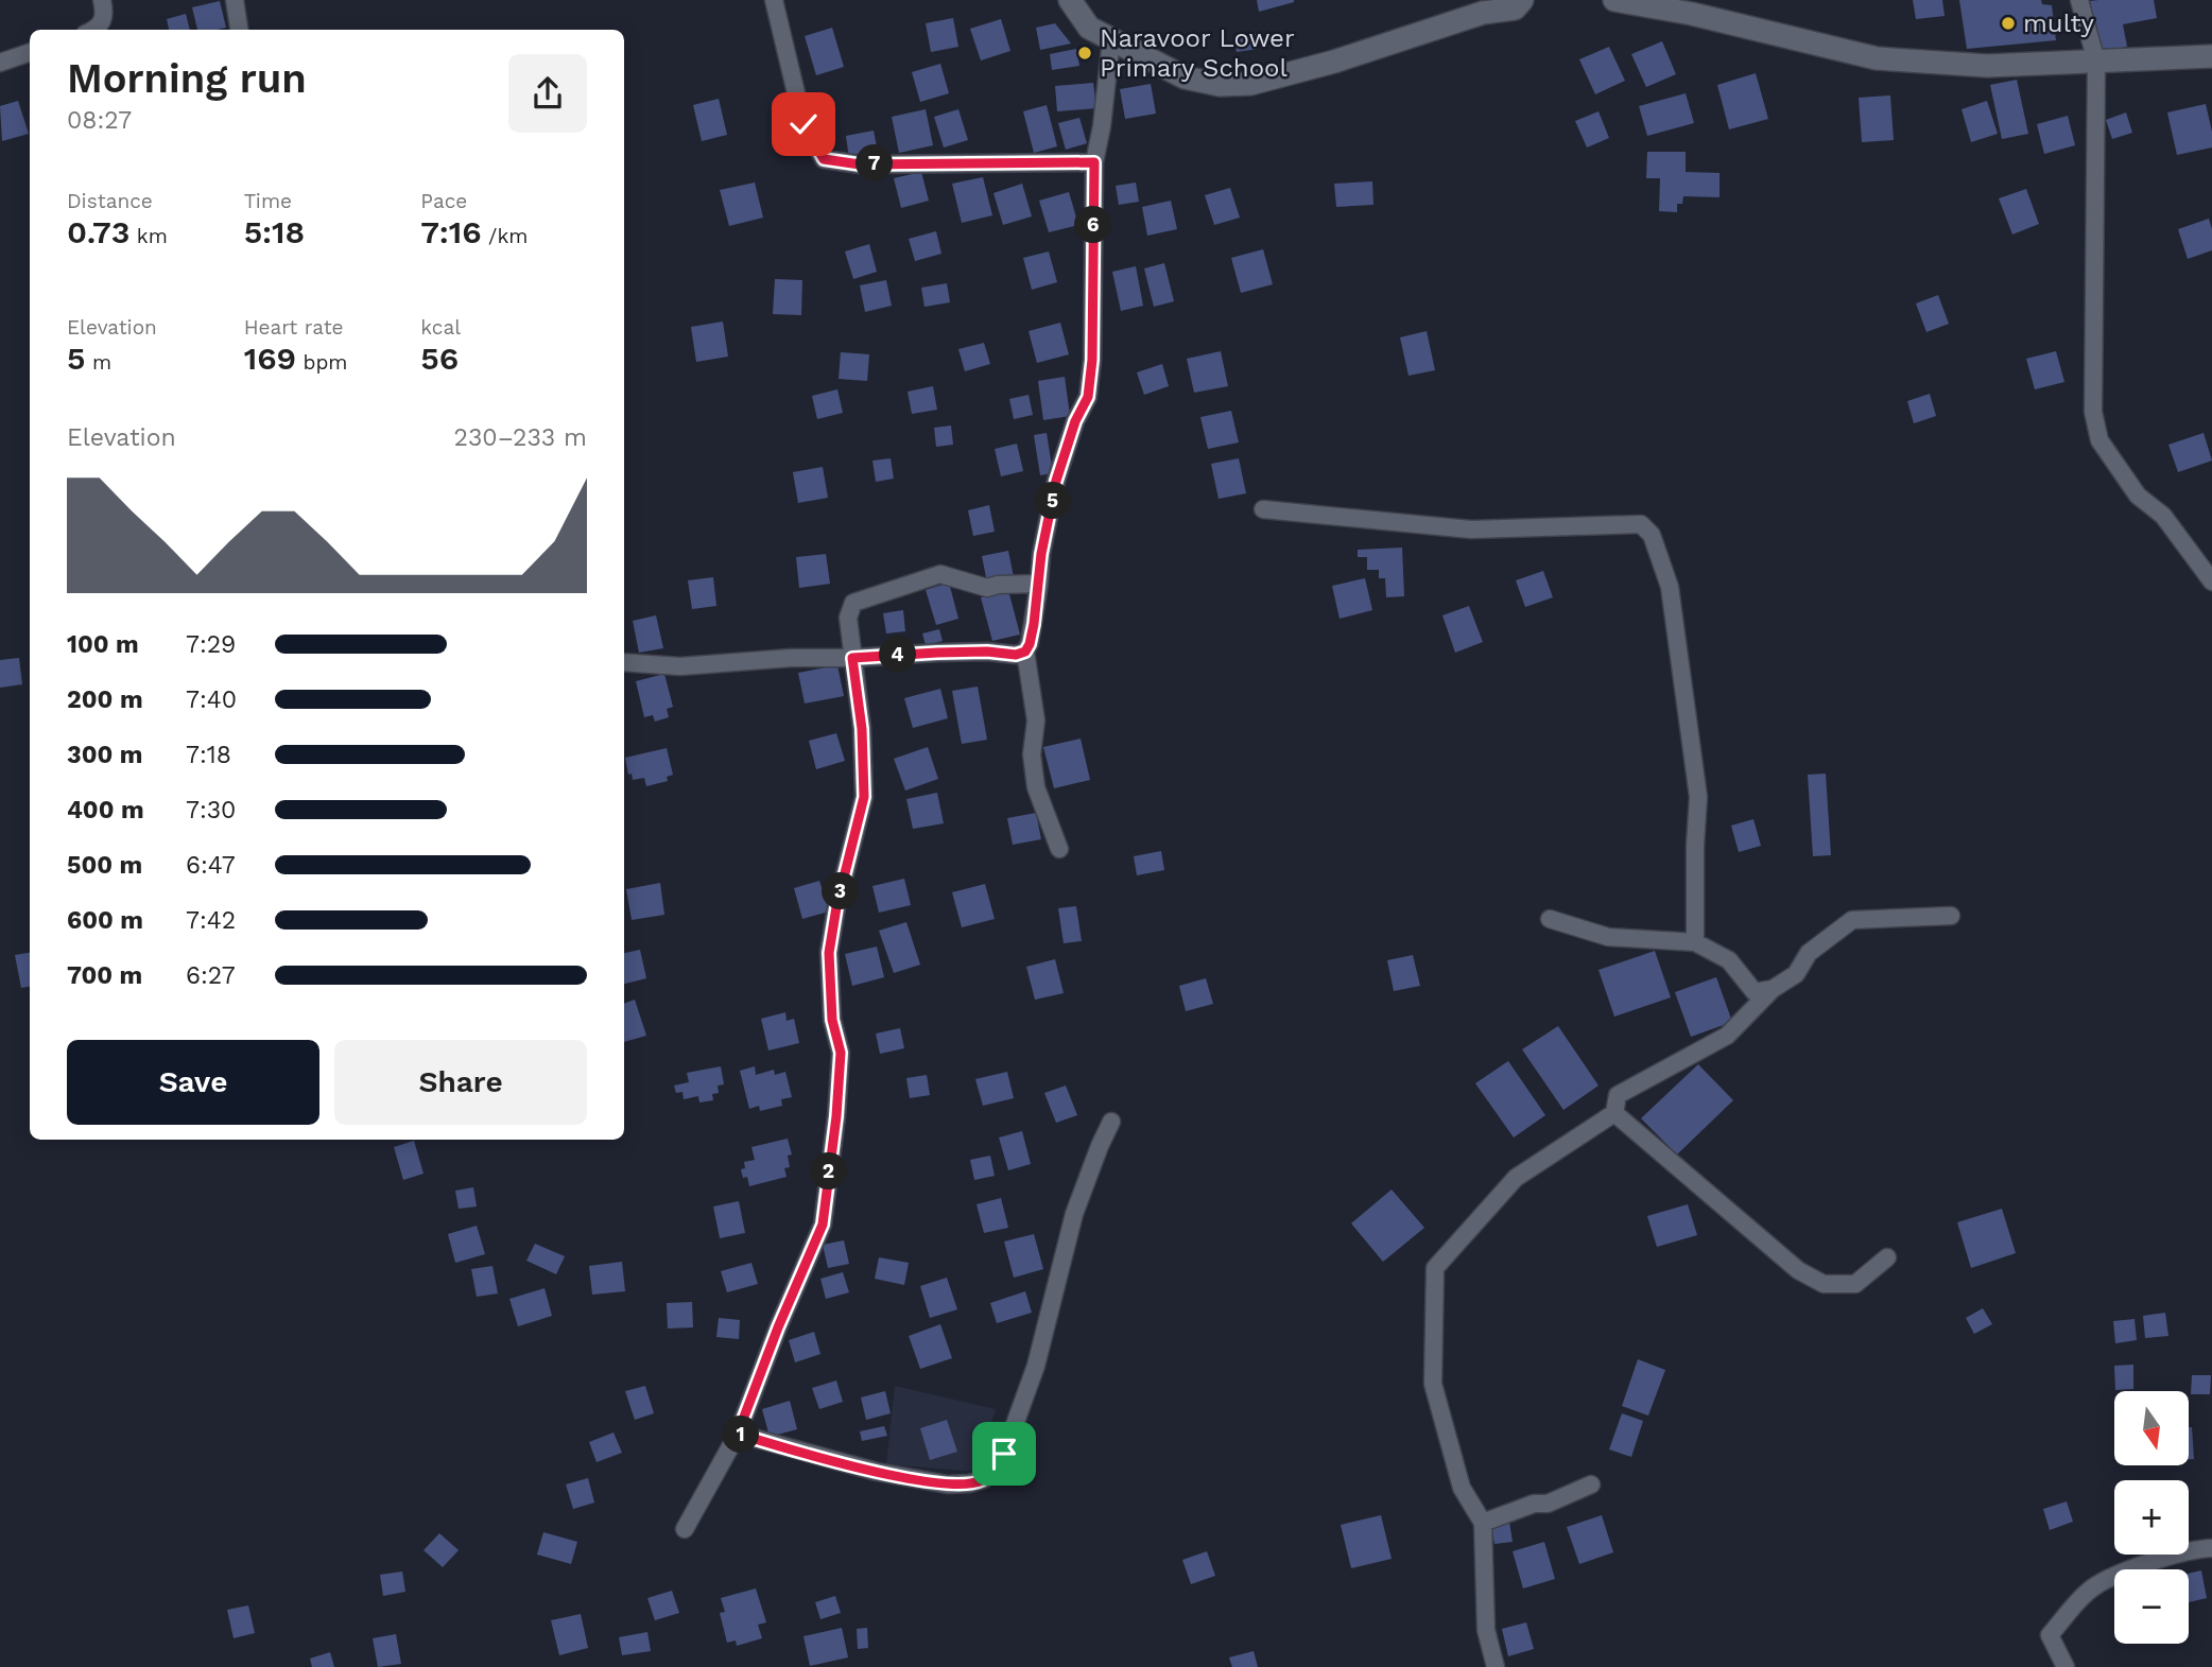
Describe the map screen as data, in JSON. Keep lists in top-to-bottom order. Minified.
{"places":["multy","Naravoor Lower Primary School"],"north":"bottom","page":{"heading":["Morning run","08:27"],"pins":["7","6","5","4","3","2","1"],"stats":[["Distance","0.73 km"],["Time","5:18"],["Pace","7:16 /km"],["Elevation","5 m"],["Heart rate","169 bpm"],["kcal","56"]],"chart":["Elevation","230–233 m"],"list":[{"name":"100 m","note":"7:29"},{"name":"200 m","note":"7:40"},{"name":"300 m","note":"7:18"},{"name":"400 m","note":"7:30"},{"name":"500 m","note":"6:47"},{"name":"600 m","note":"7:42"},{"name":"700 m","note":"6:27"}],"buttons":["Save","Share"],"map_buttons":["+","−"]}}
